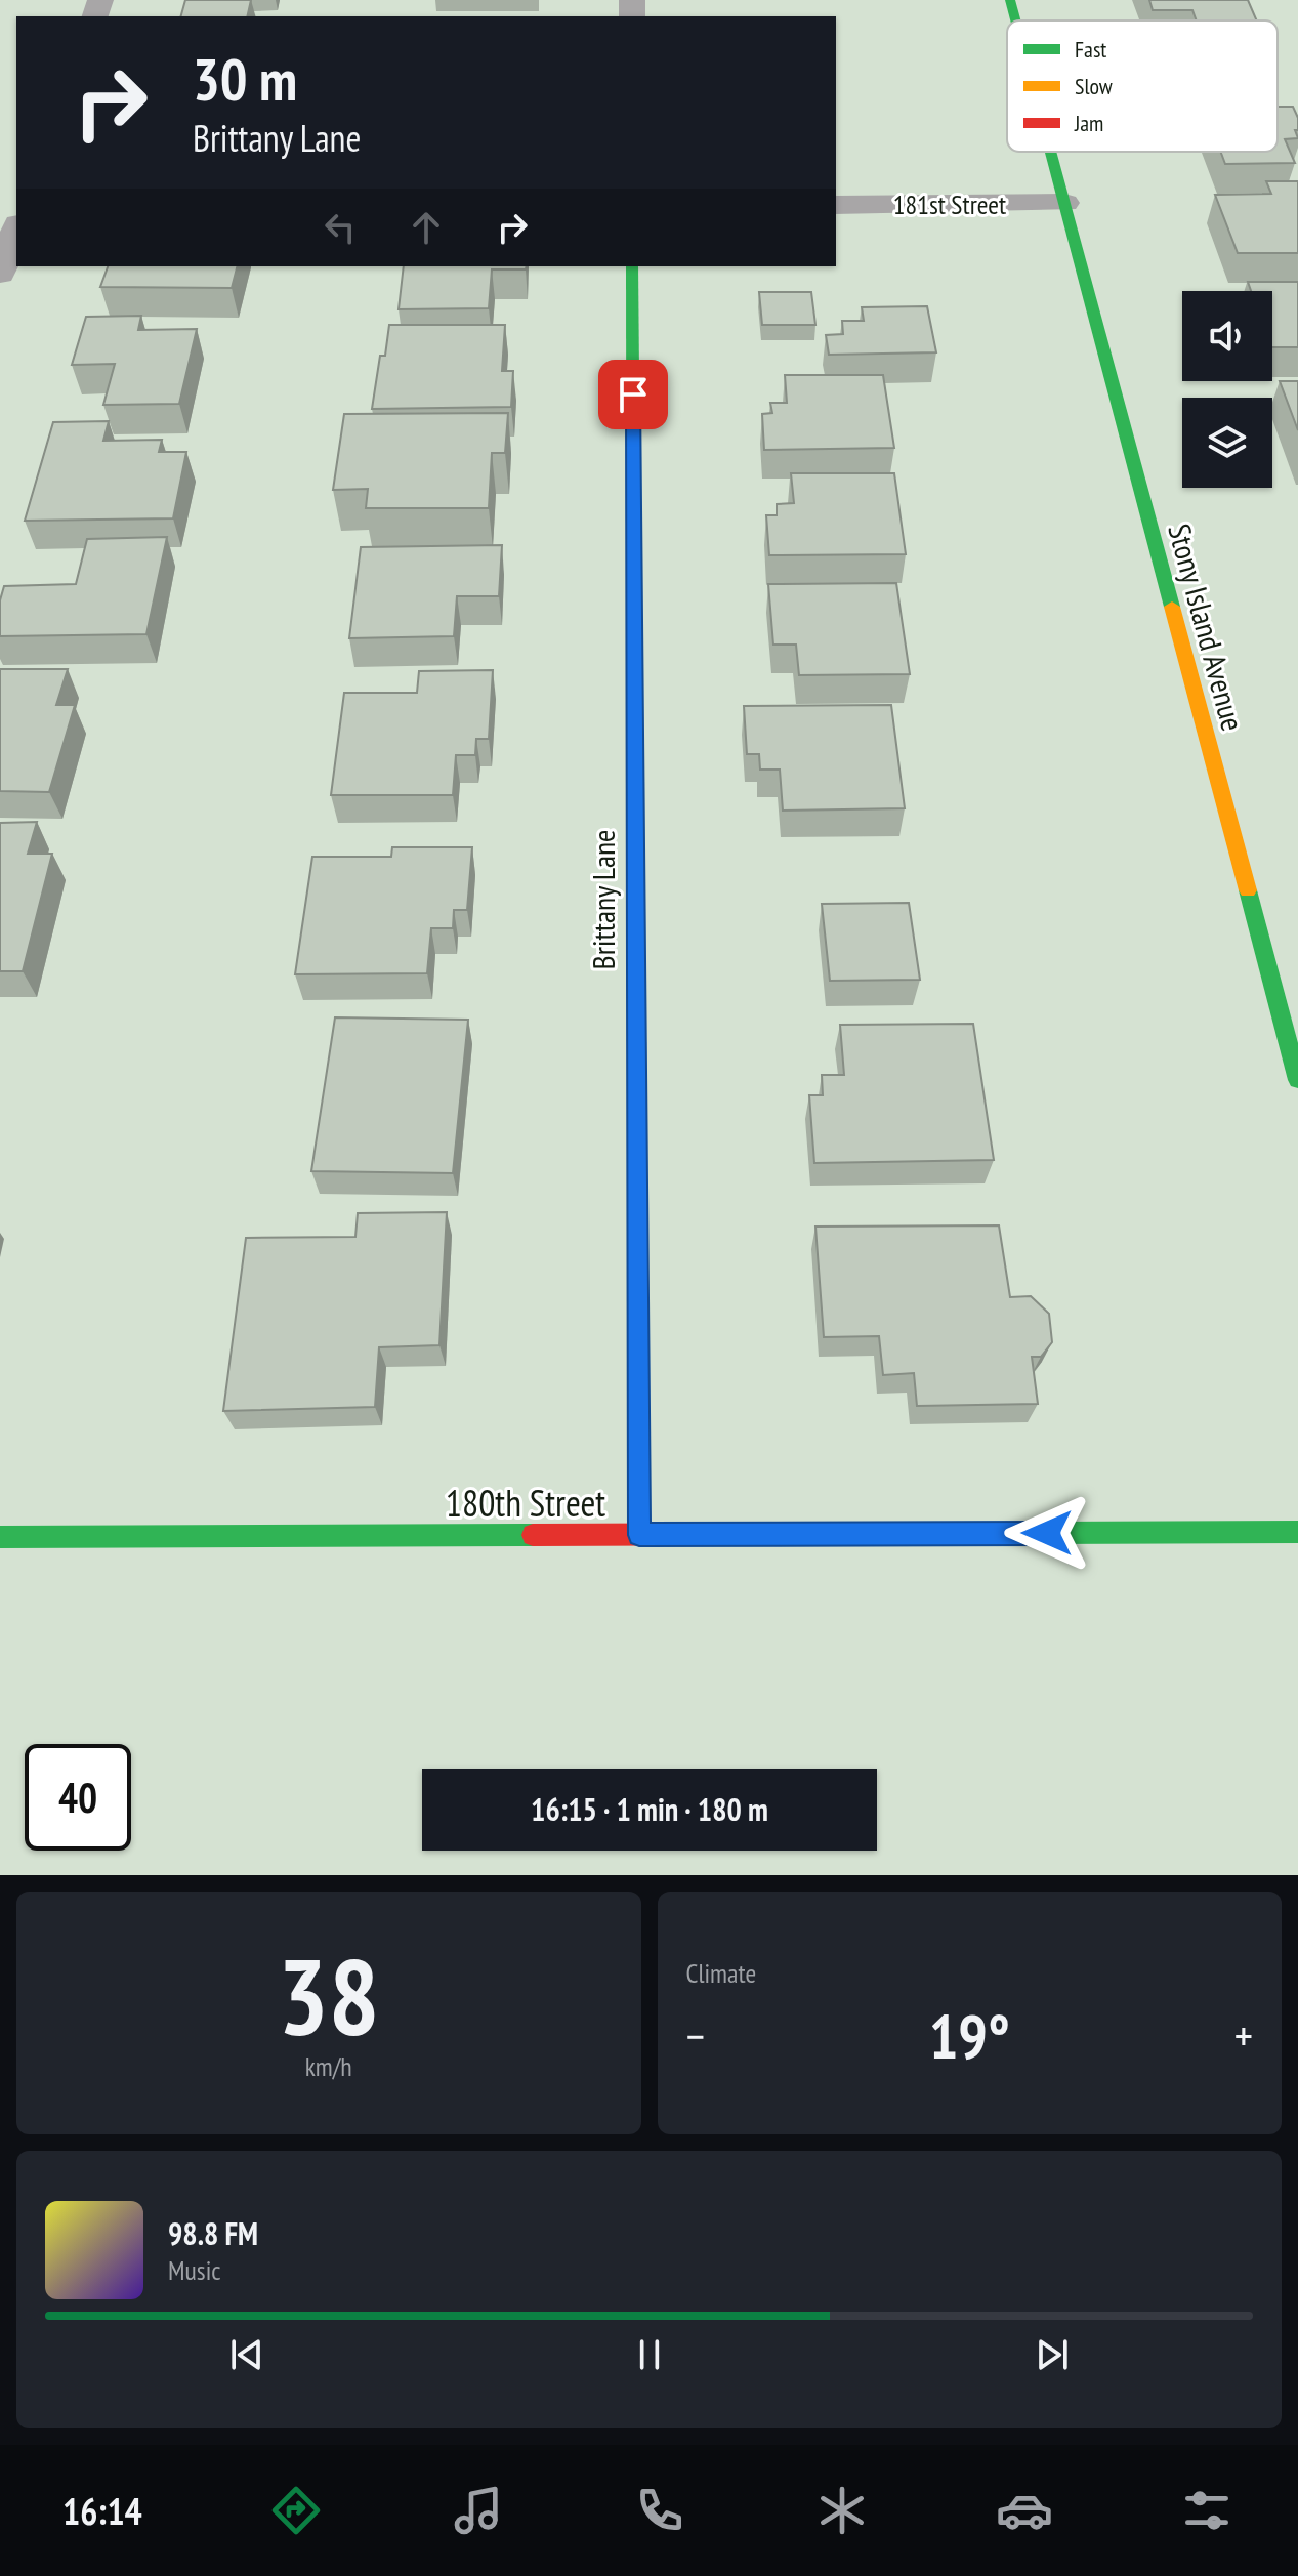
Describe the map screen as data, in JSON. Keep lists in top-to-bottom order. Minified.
{"streets":{"street":["181st Street","Stony Island Avenue","Brittany Lane","180th Street"]},"crossings":[["181st Street","Stony Island Avenue"],["Brittany Lane","180th Street"]],"legend":["Fast","Slow","Jam"],"page":{"turn":["30 m","Brittany Lane"],"limit":"40","trip":"16:15 · 1 min · 180 m","tile":[["38","km/h"],"Climate"],"heat":["−","19°","+"],"song":["98.8 FM","Music"],"tabs":"16:14"}}
